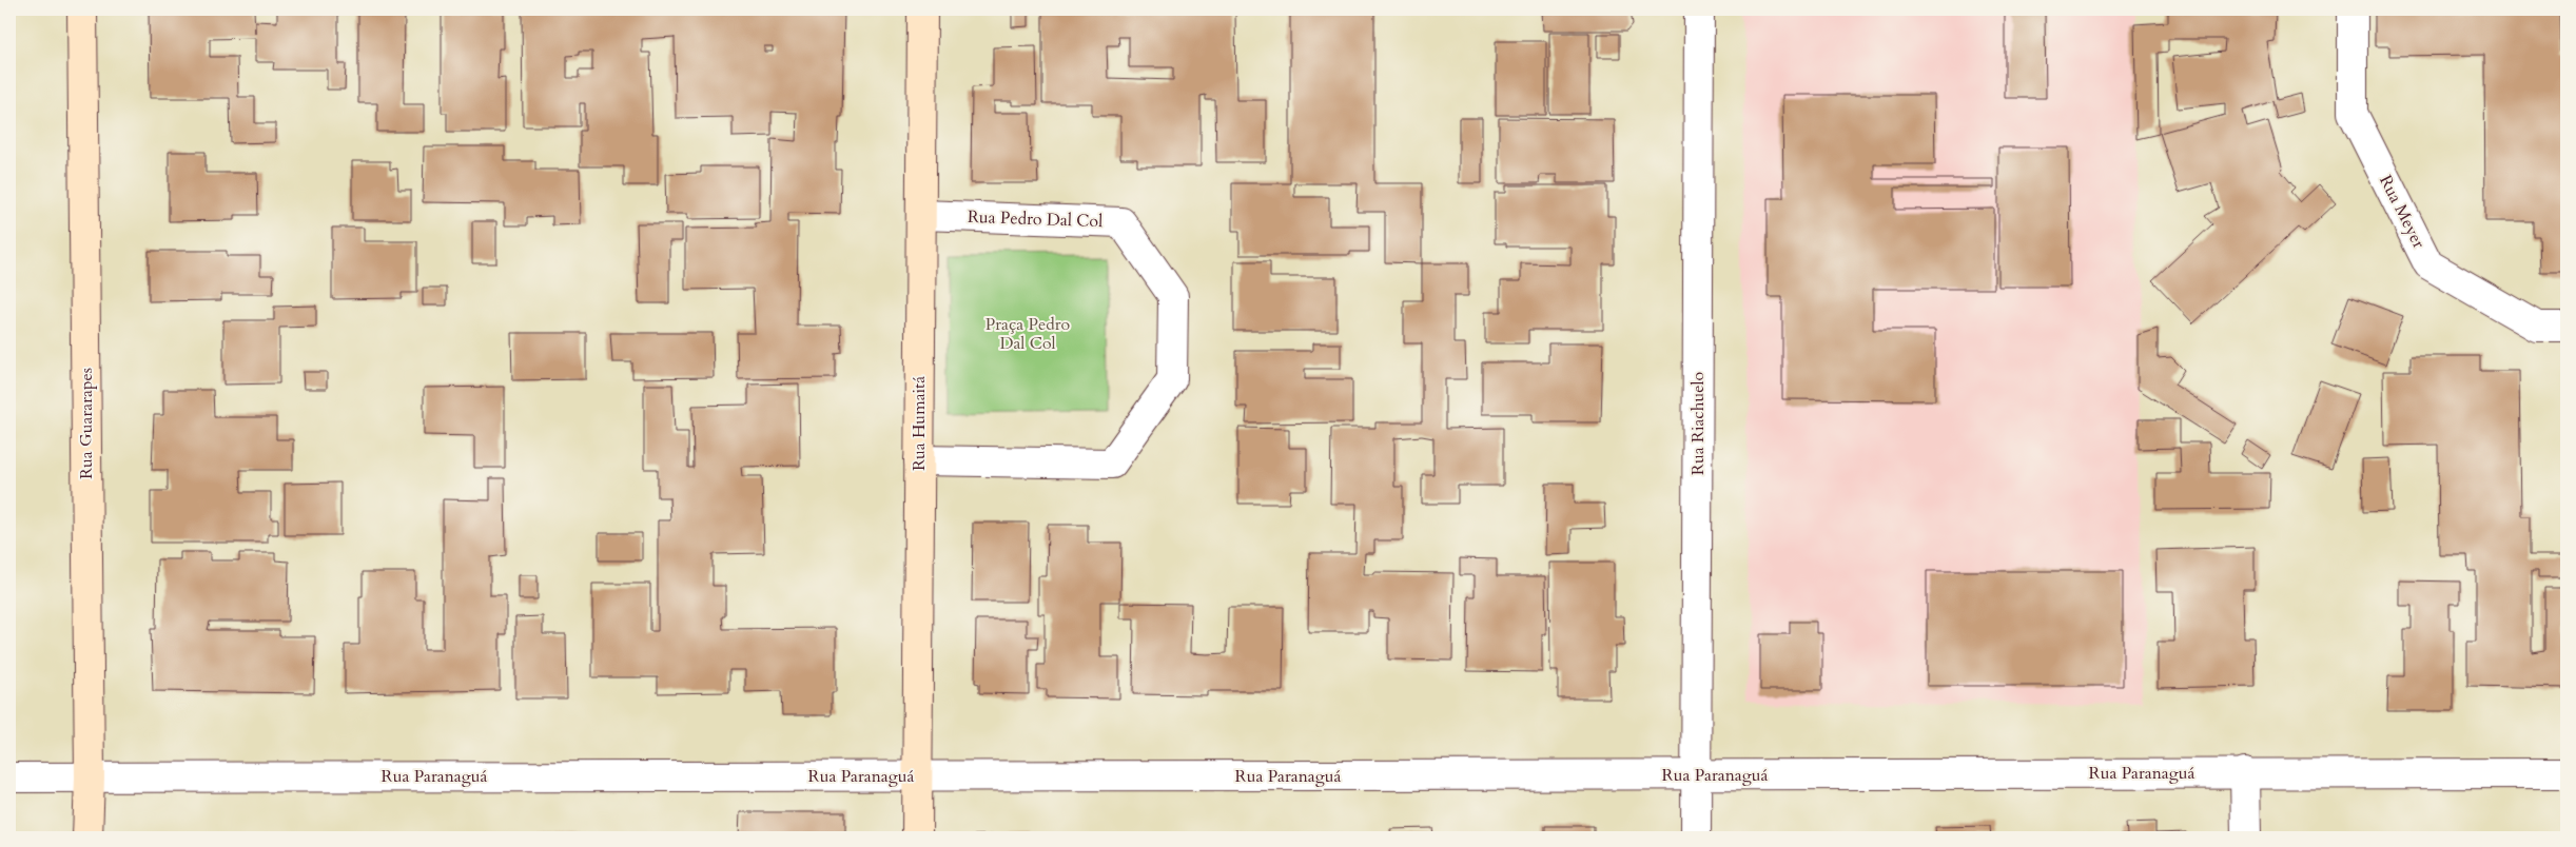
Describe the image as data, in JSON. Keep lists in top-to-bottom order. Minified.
{"streets":{"main road":["Rua Guararapes","Rua Humaitá"],"street":["Rua Meyer","Rua Pedro Dal Col","Rua Riachuelo","Rua Paranaguá"]},"crossings":[["Rua Pedro Dal Col","Rua Humaitá"],["Rua Guararapes","Rua Paranaguá"],["Rua Humaitá","Rua Paranaguá"],["Rua Riachuelo","Rua Paranaguá"]],"parks":["Praça Pedro Dal Col"]}
